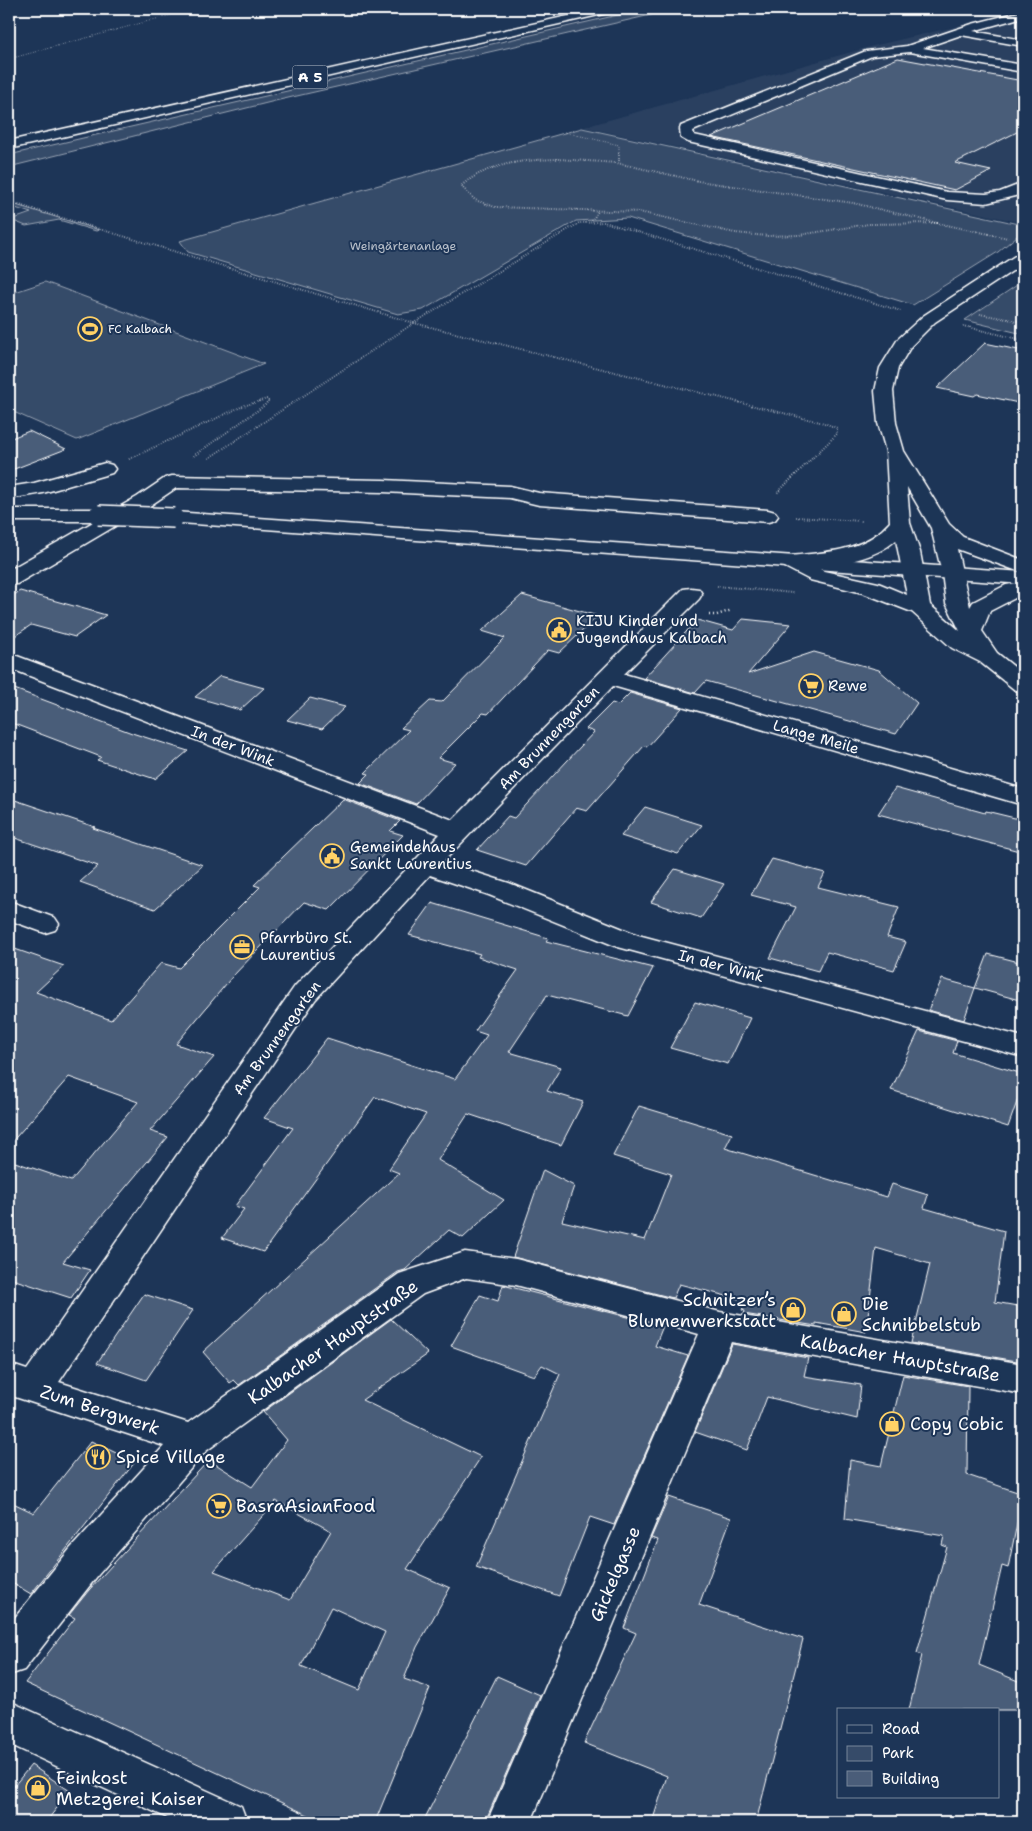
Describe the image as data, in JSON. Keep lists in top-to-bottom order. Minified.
{"streets":{"main road":["A 5","Lange Meile","Am Brunnengarten","In der Wink","Kalbacher Hauptstraße","Zum Bergwerk","Gickelgasse"]},"crossings":[["Lange Meile","Am Brunnengarten"],["Am Brunnengarten","In der Wink"],["Am Brunnengarten","Zum Bergwerk"],["Kalbacher Hauptstraße","Zum Bergwerk"],["Kalbacher Hauptstraße","Gickelgasse"]],"parks":["Weingärtenanlage"],"places":{"sports":["FC Kalbach"],"public building":["KIJU Kinder und Jugendhaus Kalbach","Gemeindehaus Sankt Laurentius"],"supermarket":["Rewe","BasraAsianFood"],"office":["Pfarrbüro St. Laurentius"],"shop":["Schnitzer’s Blumenwerkstatt","Die Schnibbelstub","Copy Cobic","Feinkost Metzgerei Kaiser"],"restaurant":["Spice Village"]},"legend":["Road","Park","Building"]}
